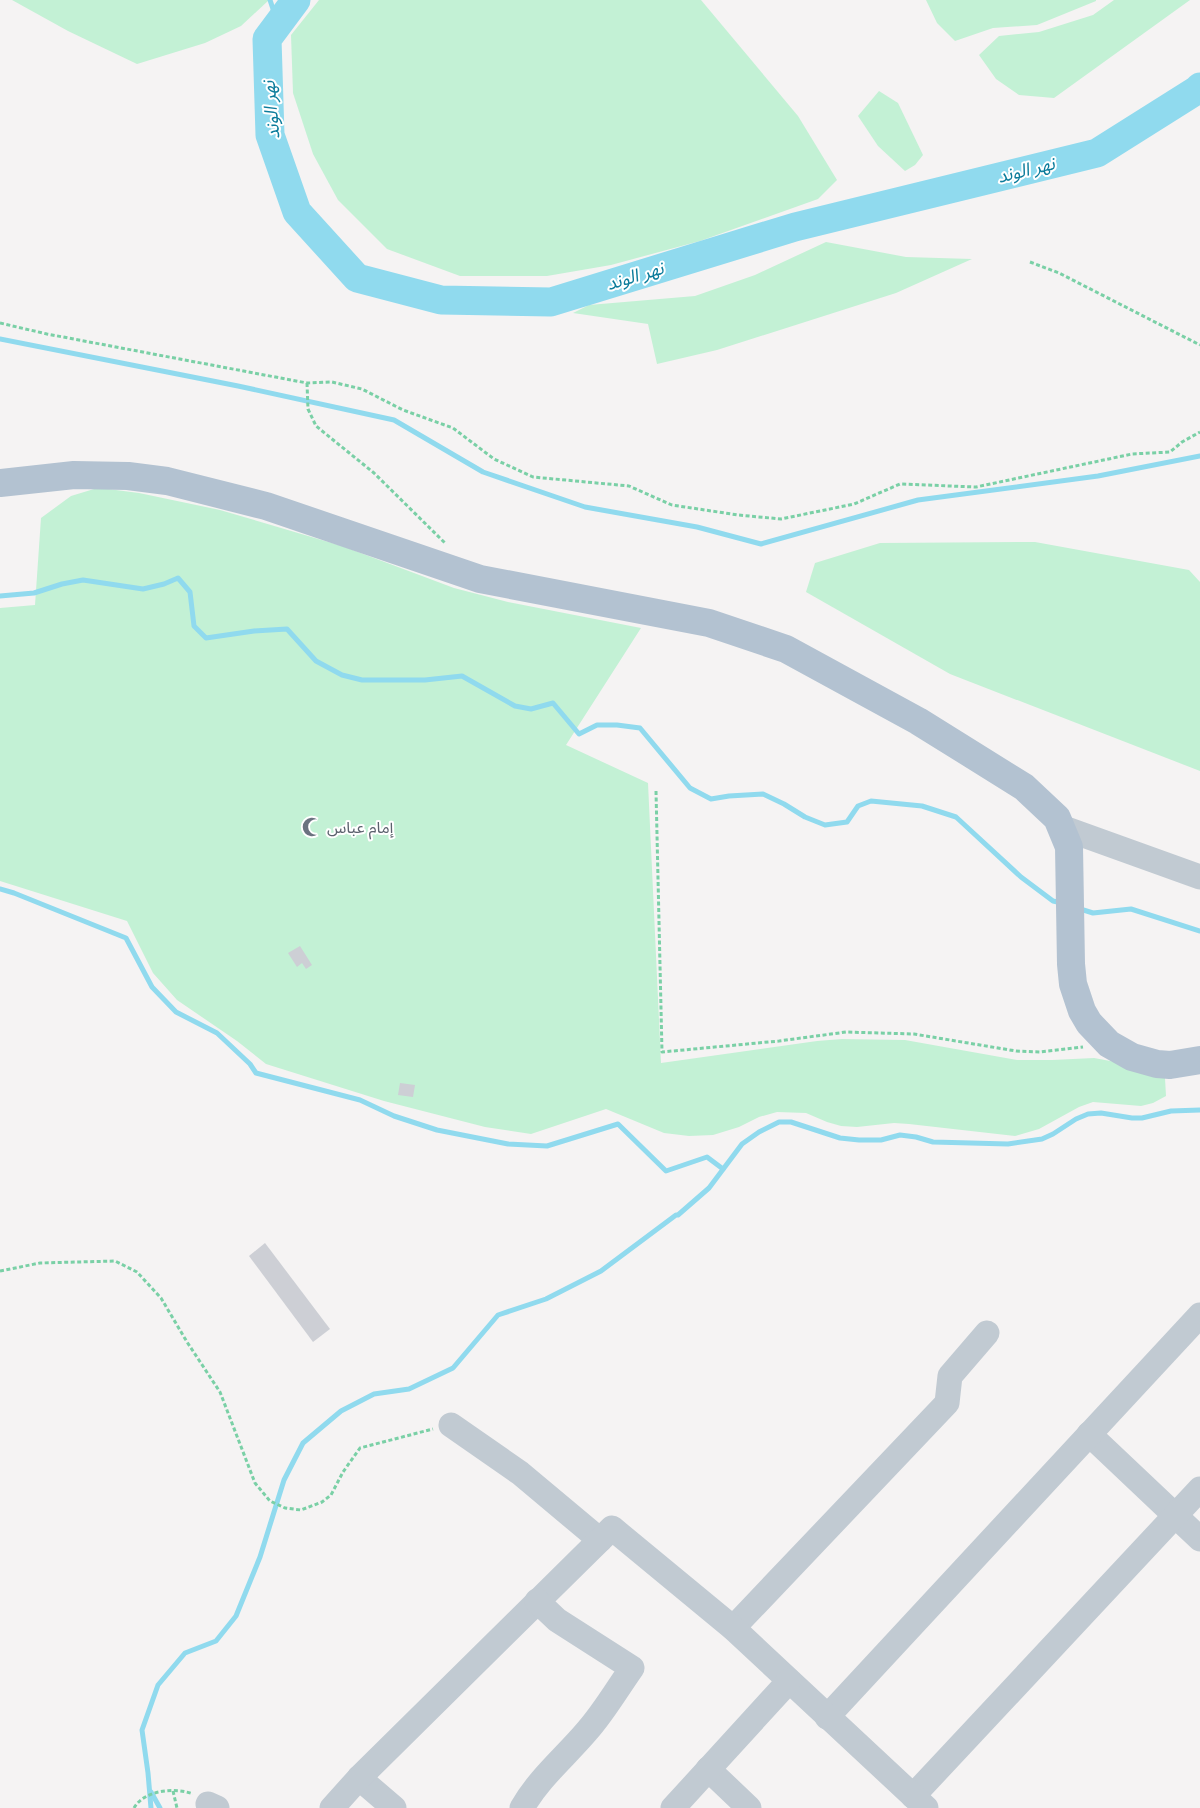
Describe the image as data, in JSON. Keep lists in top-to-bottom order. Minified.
{"water":["نهر الوند"],"places":{"mosque":["إمام عباس"]}}
